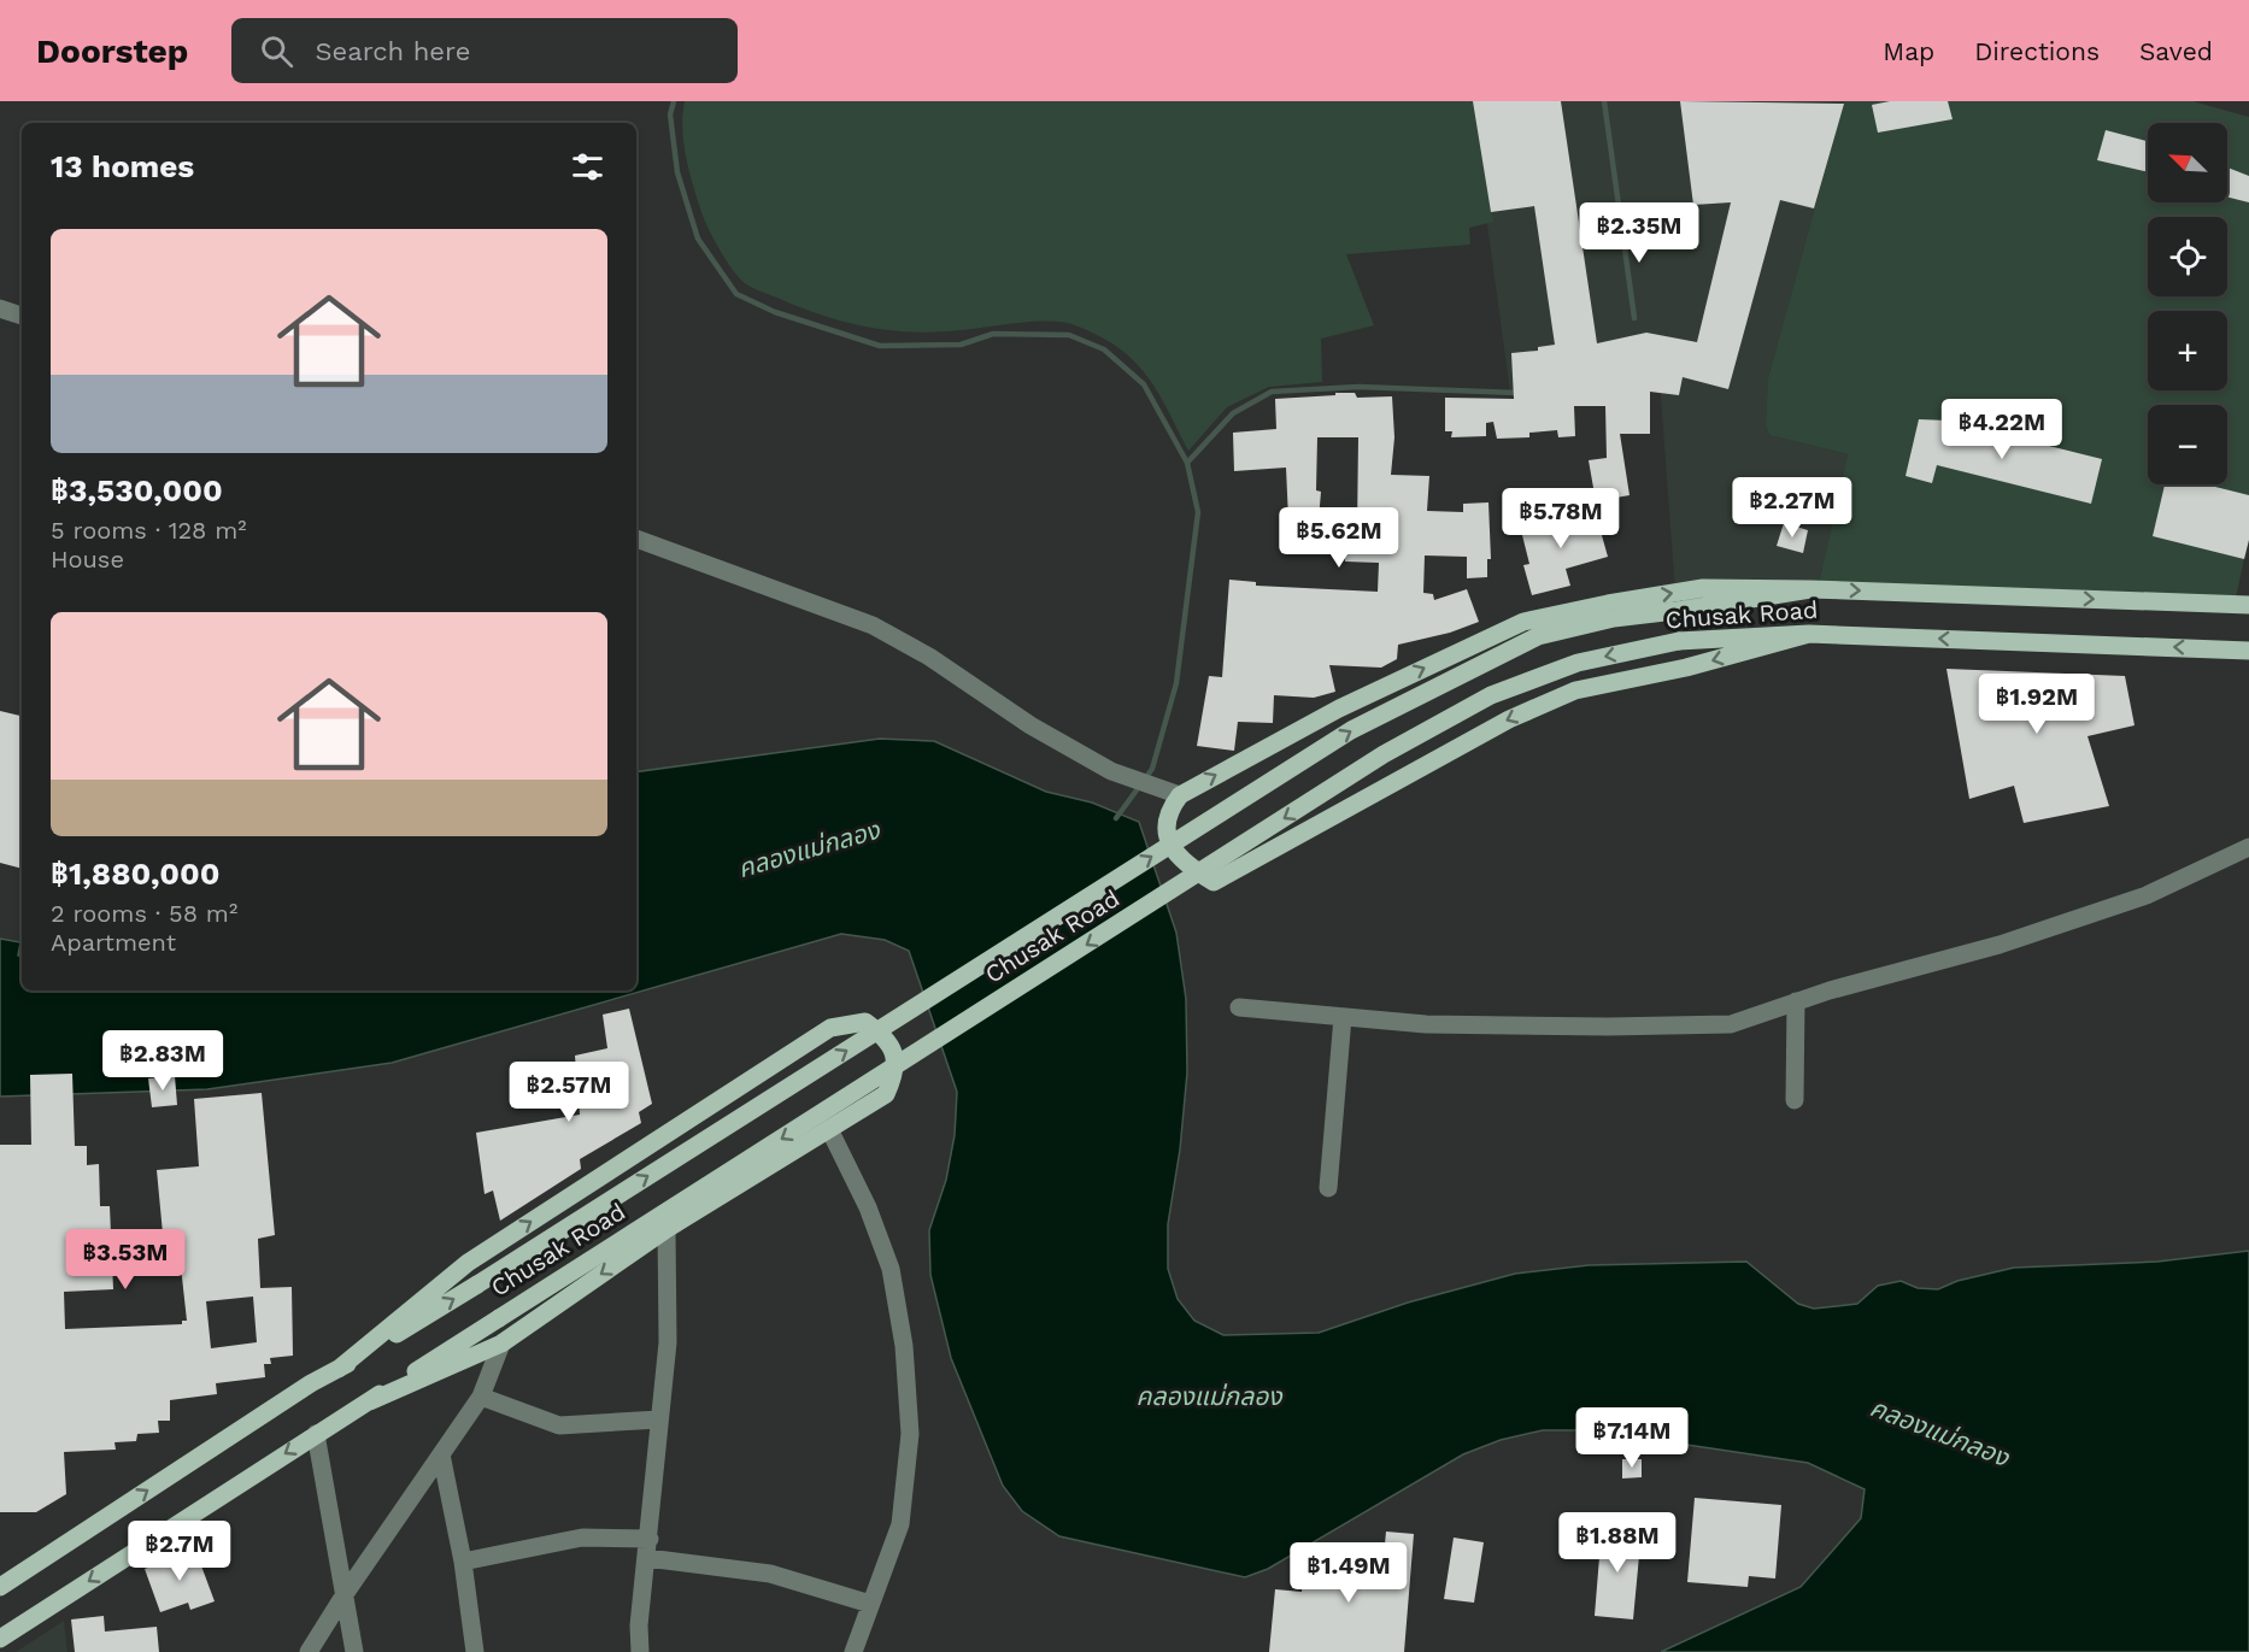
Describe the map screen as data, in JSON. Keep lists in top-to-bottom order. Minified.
{"streets":{"main road":["Chusak Road"]},"water":["คลองแม่กลอง"],"north":"top left","page":{"header":"Doorstep","search":"Search here","nav":["Map","Directions","Saved"],"map_buttons":["+","−"],"heading":"13 homes","price":["฿2.35M","฿4.22M","฿2.27M","฿5.78M","฿5.62M","฿1.92M","฿2.83M","฿2.57M","฿3.53M","฿7.14M","฿1.88M","฿2.7M","฿1.49M"],"list":[{"name":"฿3,530,000","note":"5 rooms · 128 m² · House"},{"name":"฿1,880,000","note":"2 rooms · 58 m² · Apartment"}]}}
